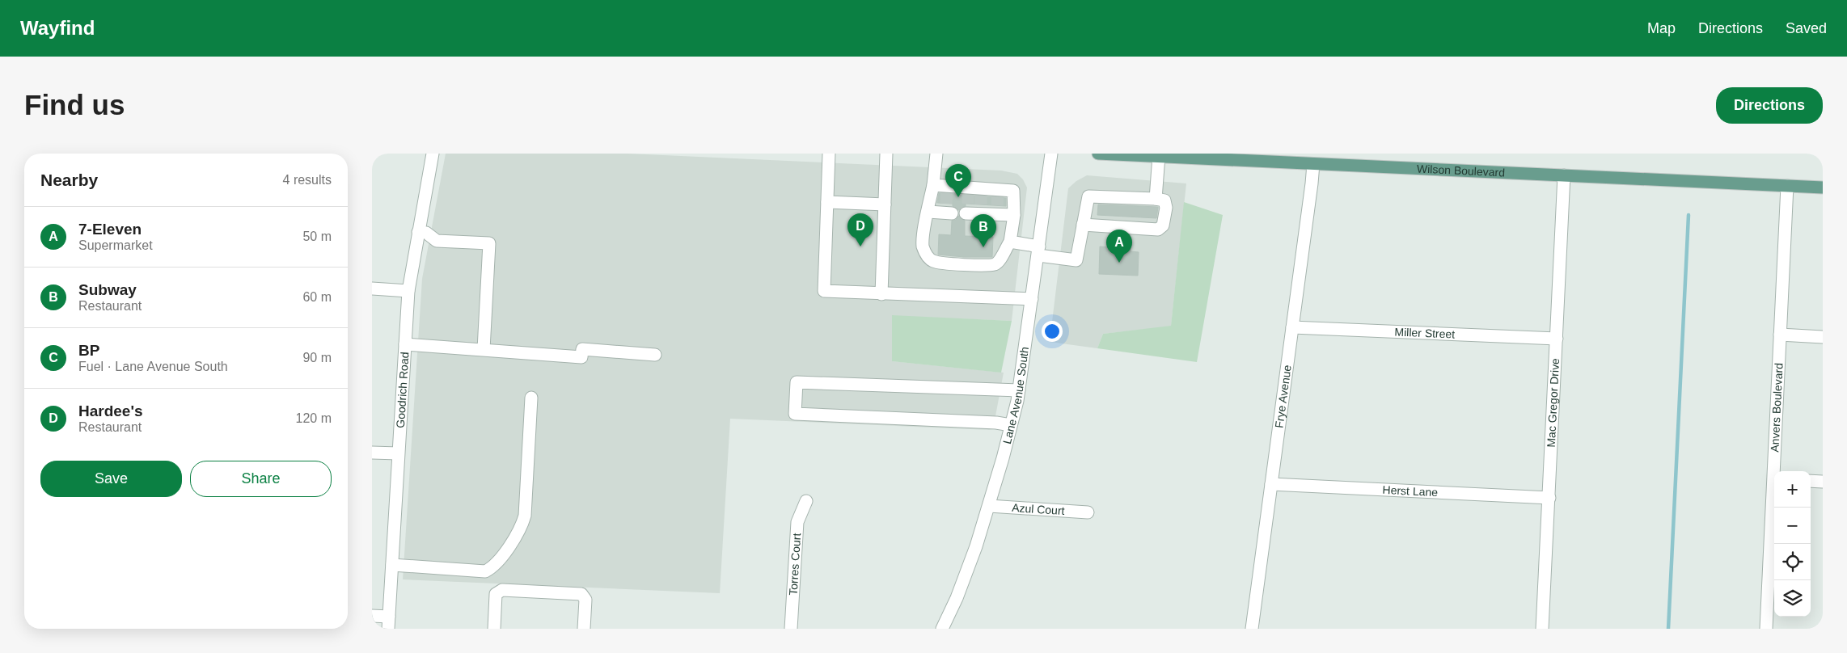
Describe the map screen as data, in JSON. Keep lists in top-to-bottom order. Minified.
{"streets":{"main road":["Wilson Boulevard"],"street":["Miller Street","Goodrich Road","Lane Avenue South","Frye Avenue","Mac Gregor Drive","Anvers Boulevard","Herst Lane","Azul Court","Torres Court"]},"crossings":[["Wilson Boulevard","Frye Avenue"],["Wilson Boulevard","Mac Gregor Drive"],["Wilson Boulevard","Anvers Boulevard"],["Miller Street","Frye Avenue"],["Miller Street","Mac Gregor Drive"],["Lane Avenue South","Azul Court"],["Frye Avenue","Herst Lane"],["Mac Gregor Drive","Herst Lane"]],"page":{"header":"Wayfind","nav":["Map","Directions","Saved"],"buttons":["Directions",["Save","Share"]],"title":"Find us","heading":["Nearby","4 results"],"pins":["C","D","B","A"],"list":[{"mark":"A","name":"7-Eleven","note":"Supermarket","value":"50 m"},{"mark":"B","name":"Subway","note":"Restaurant","value":"60 m"},{"mark":"C","name":"BP","note":"Fuel · Lane Avenue South","value":"90 m"},{"mark":"D","name":"Hardee's","note":"Restaurant","value":"120 m"}],"map_buttons":["+","−"]}}
